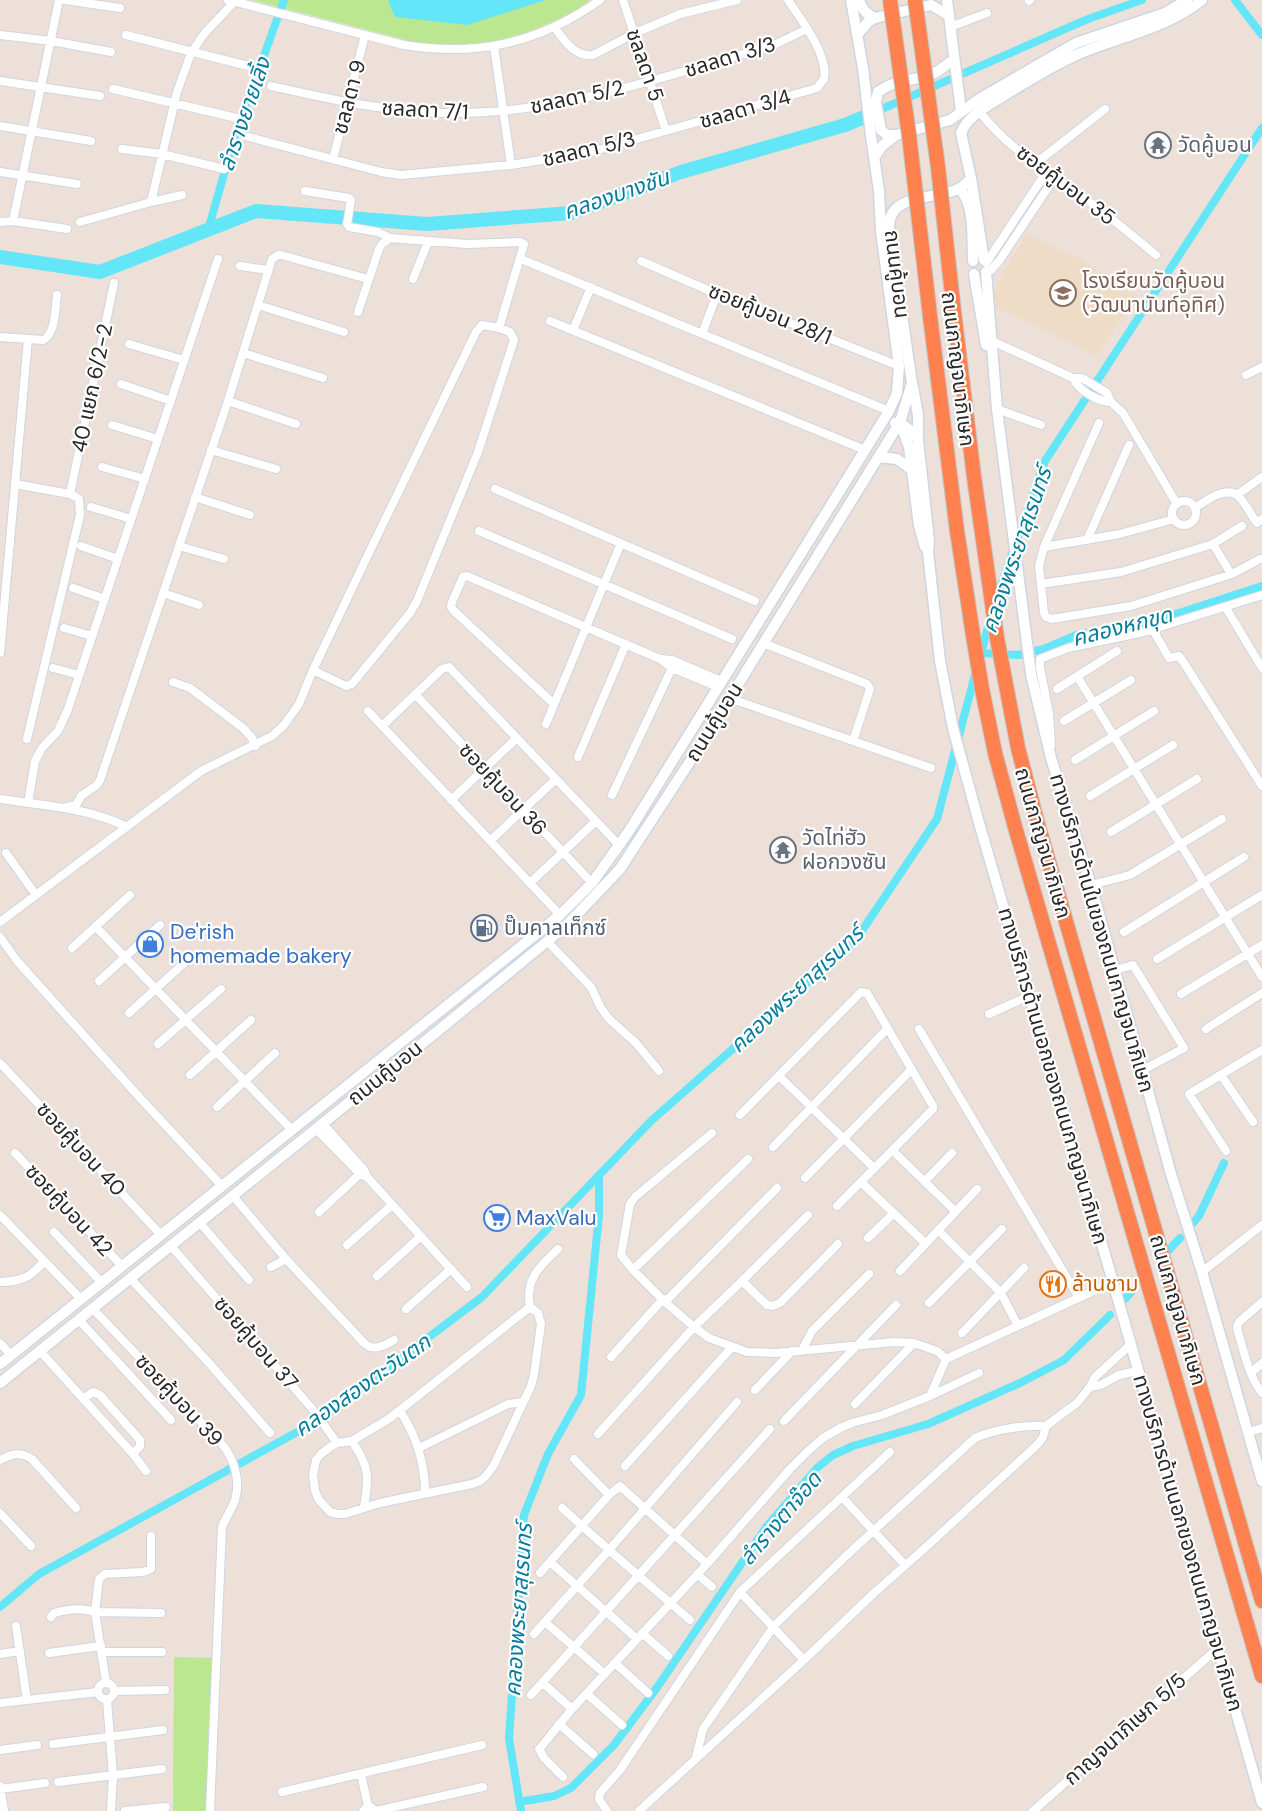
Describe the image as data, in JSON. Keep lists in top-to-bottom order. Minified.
{"streets":{"highway":["ถนนกาญจนาภิเษก"],"main road":["ถนนคู้บอน","ทางบริการด้านในของถนนกาญจนาภิเษก","ทางบริการด้านนอกของถนนกาญจนาภิเษก"],"street":["ชลลดา 3/3","ชลลดา 5","ชลลดา 9","ชลลดา 5/2","ชลลดา 3/4","ชลลดา 7/1","ชลลดา 5/3","ซอยคู้บอน 35","ซอยคู้บอน 28/1","40 แยก 6/2-2","ซอยคู้บอน 36","ซอยคู้บอน 40","ซอยคู้บอน 42","ซอยคู้บอน 37","ซอยคู้บอน 39","กาญจนาภิเษก 5/5"]},"crossings":[["ชลลดา 3/3","ชลลดา 5"],["ชลลดา 3/3","ชลลดา 5/2"],["ชลลดา 3/3","ชลลดา 3/4"],["ชลลดา 5","ชลลดา 5/2"],["ชลลดา 5","ชลลดา 3/4"],["ชลลดา 5","ชลลดา 5/3"],["ชลลดา 9","ชลลดา 7/1"],["ชลลดา 9","ชลลดา 5/3"],["ชลลดา 5/2","ชลลดา 7/1"],["ชลลดา 3/4","ชลลดา 5/3"],["ถนนคู้บอน","ซอยคู้บอน 28/1"],["ถนนคู้บอน","ซอยคู้บอน 36"],["ถนนคู้บอน","ทางบริการด้านในของถนนกาญจนาภิเษก"],["ถนนคู้บอน","ทางบริการด้านนอกของถนนกาญจนาภิเษก"],["ถนนคู้บอน","ซอยคู้บอน 40"],["ถนนคู้บอน","ซอยคู้บอน 42"],["ถนนคู้บอน","ซอยคู้บอน 37"],["ถนนคู้บอน","ซอยคู้บอน 39"],["ทางบริการด้านนอกของถนนกาญจนาภิเษก","กาญจนาภิเษก 5/5"]],"water":["ลำรางยายเลิ้ง","คลองบางชัน","คลองพระยาสุเรนทร์","คลองหกขุด","คลองสองตะวันตก","ลำรางตาจ๊อด"],"places":{"temple":["วัดคู้บอน","วัดไท่ฮัว ฝอกวงซัน"],"school or university":["โรงเรียนวัดคู้บอน (วัฒนานันท์อุทิศ)"],"fuel station":["ปั๊มคาลเท็กซ์"],"shop":["De'rish homemade bakery"],"supermarket":["MaxValu"],"restaurant":["ล้านชาม"]}}
